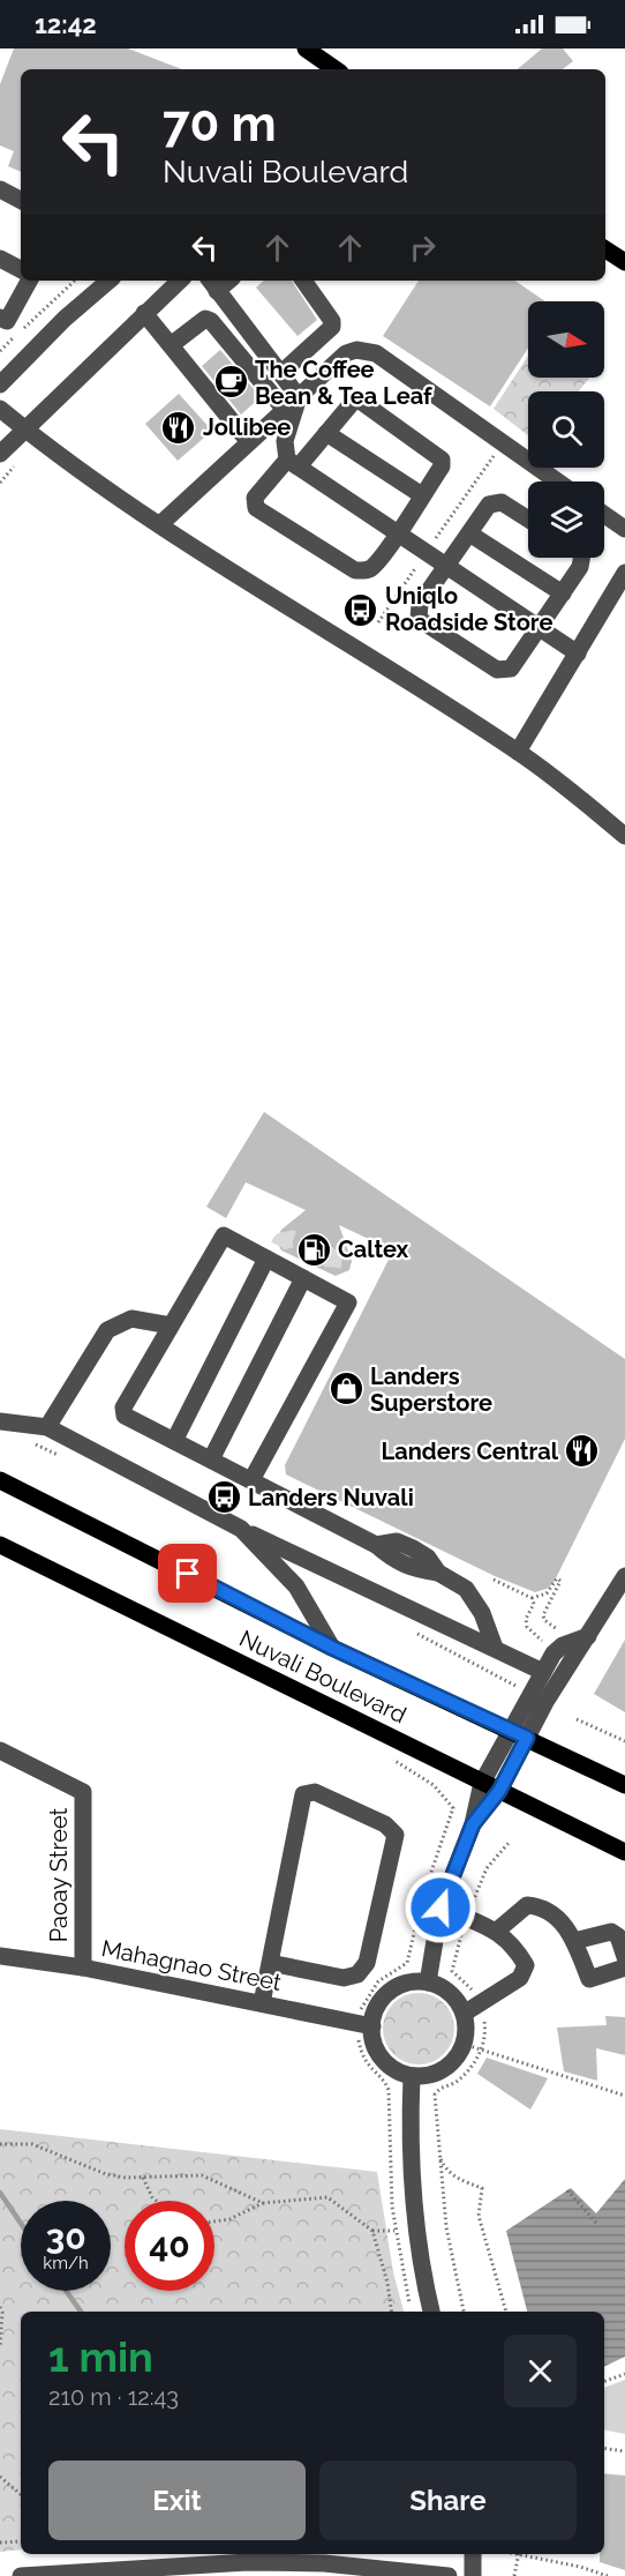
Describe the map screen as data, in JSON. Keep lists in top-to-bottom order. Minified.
{"streets":{"main road":["Nuvali Boulevard"],"street":["Paoay Street","Mahagnao Street"]},"crossings":[["Paoay Street","Mahagnao Street"]],"places":{"cafe":["The Coffee Bean & Tea Leaf"],"restaurant":["Jollibee","Landers Central"],"bus stop":["Uniqlo Roadside Store","Landers Nuvali"],"fuel station":["Caltex"],"shop":["Landers Superstore"]},"north":"right","page":{"status":"12:42","turn":["70 m","Nuvali Boulevard"],"speed":"30 km/h","limit":"40","heading":["1 min","210 m · 12:43"],"buttons":["Exit","Share"]}}
